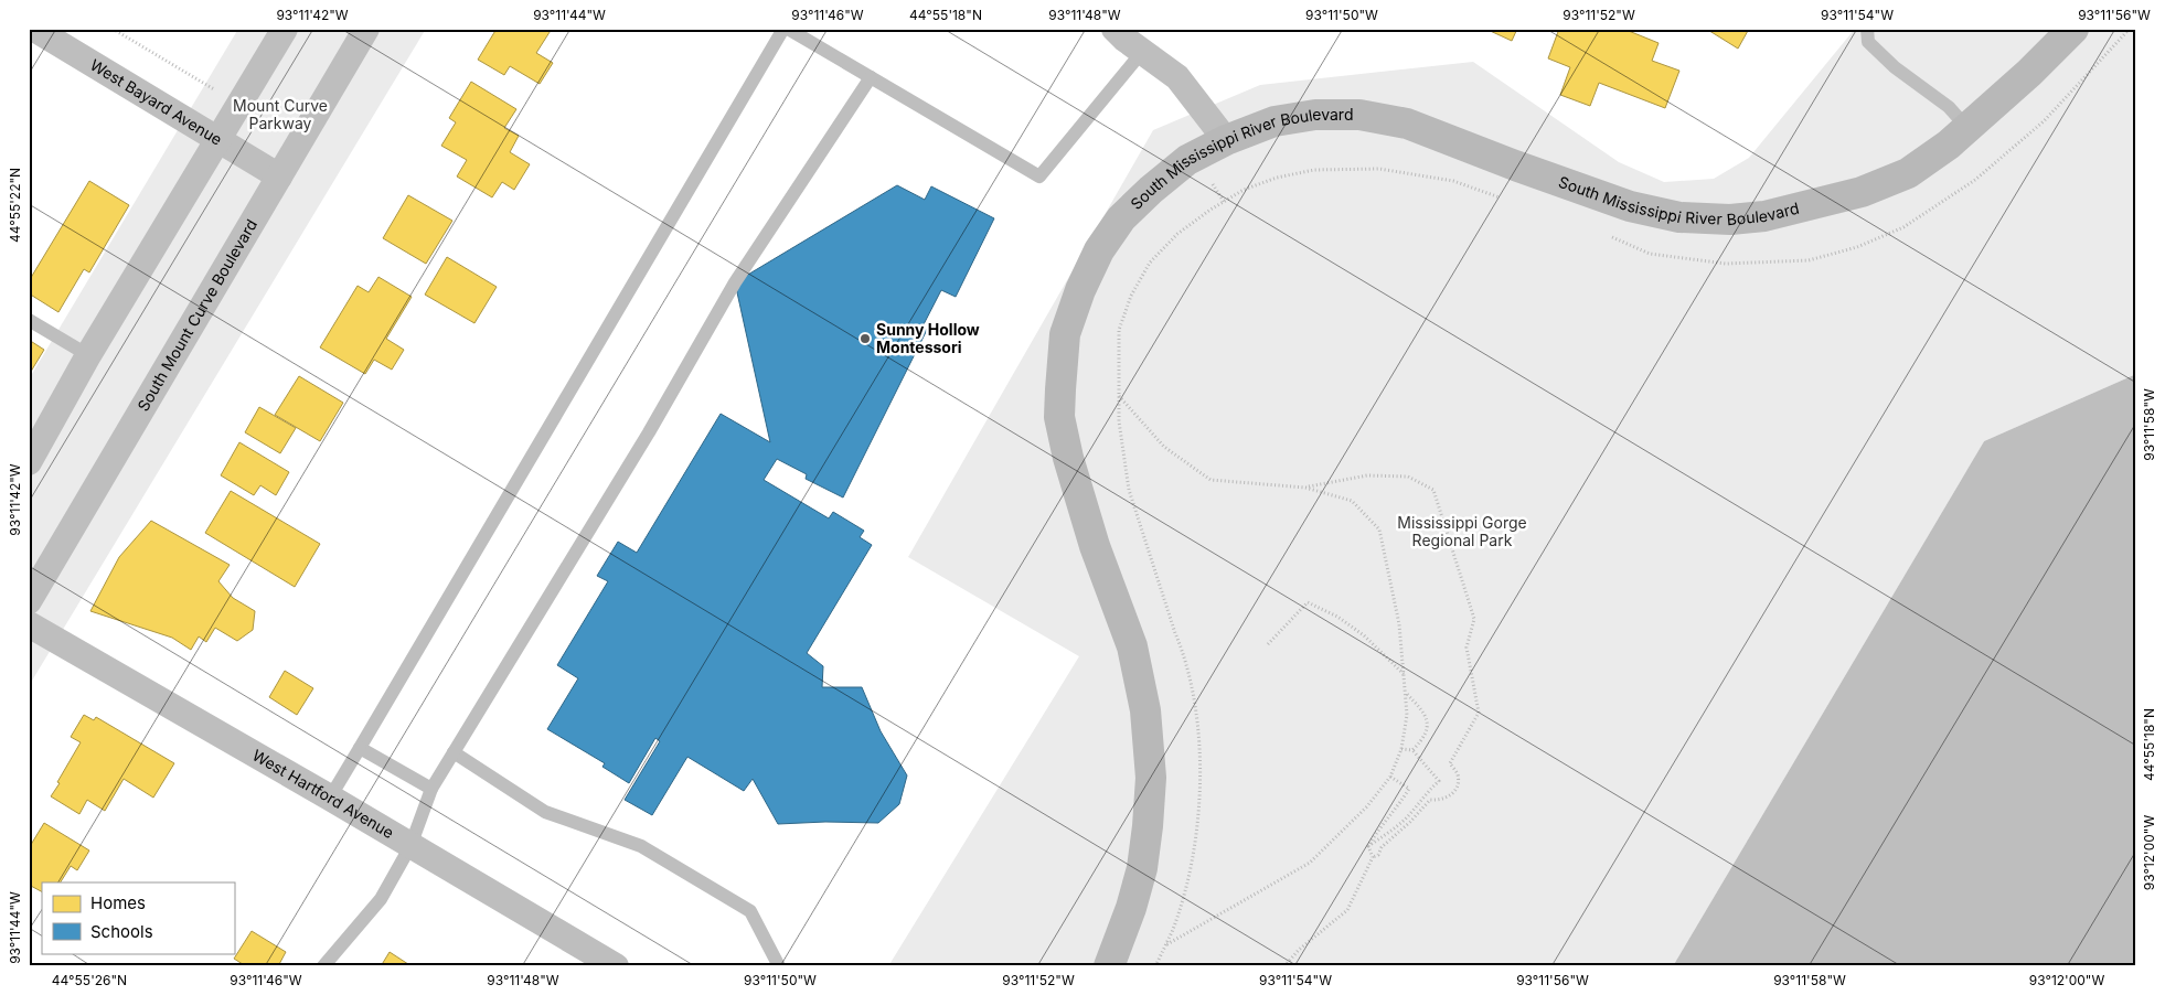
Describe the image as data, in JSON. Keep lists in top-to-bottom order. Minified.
{"streets":{"street":["West Bayard Avenue","South Mississippi River Boulevard","South Mount Curve Boulevard","West Hartford Avenue"]},"crossings":[["West Bayard Avenue","South Mount Curve Boulevard"]],"parks":["Mount Curve Parkway","Mississippi Gorge Regional Park"],"places":["Sunny Hollow Montessori"],"legend":["Homes","Schools"],"coordinates":["93°11'42\"W","93°11'44\"W","93°11'46\"W","44°55'18\"N","93°11'48\"W","93°11'50\"W","93°11'52\"W","93°11'54\"W","93°11'56\"W","44°55'22\"N","93°11'58\"W","93°12'00\"W","44°55'26\"N"]}
